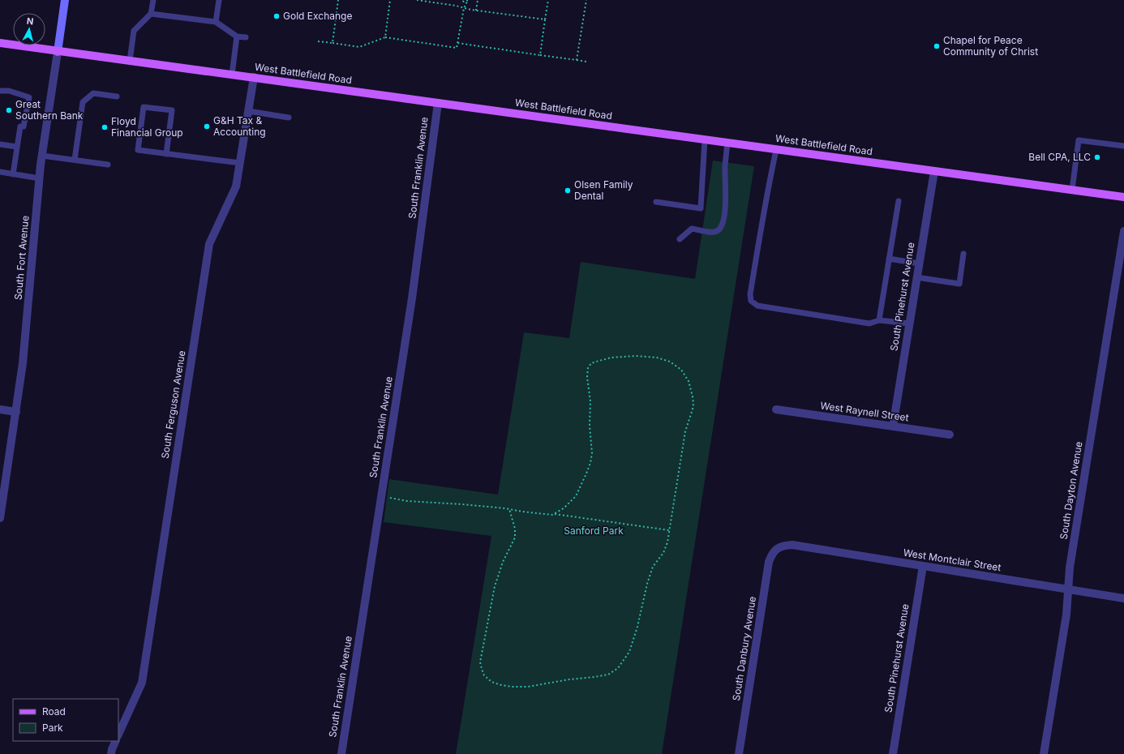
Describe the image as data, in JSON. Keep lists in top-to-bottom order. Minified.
{"streets":{"main road":["West Battlefield Road"],"street":["South Franklin Avenue","South Fort Avenue","South Pinehurst Avenue","South Ferguson Avenue","West Raynell Street","South Dayton Avenue","West Montclair Street","South Danbury Avenue"]},"crossings":[["West Battlefield Road","South Franklin Avenue"],["West Battlefield Road","South Fort Avenue"],["West Battlefield Road","South Pinehurst Avenue"],["West Battlefield Road","South Ferguson Avenue"],["South Pinehurst Avenue","West Raynell Street"],["South Pinehurst Avenue","West Montclair Street"],["South Dayton Avenue","West Montclair Street"],["West Montclair Street","South Danbury Avenue"]],"parks":["Sanford Park"],"places":["Gold Exchange","Chapel for Peace Community of Christ","Great Southern Bank","G&H Tax & Accounting","Floyd Financial Group","Bell CPA, LLC","Olsen Family Dental"],"legend":["Road","Park"],"north":"top"}
